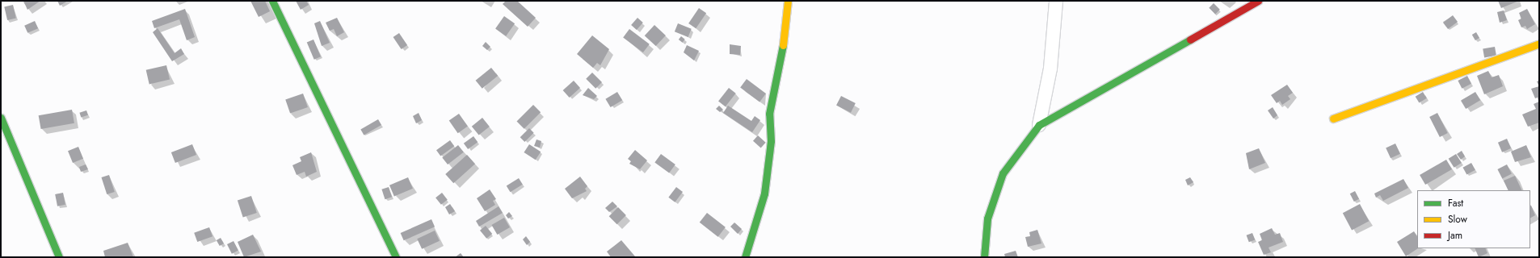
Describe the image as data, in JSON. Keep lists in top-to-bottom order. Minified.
{"legend":["Fast","Slow","Jam"]}
